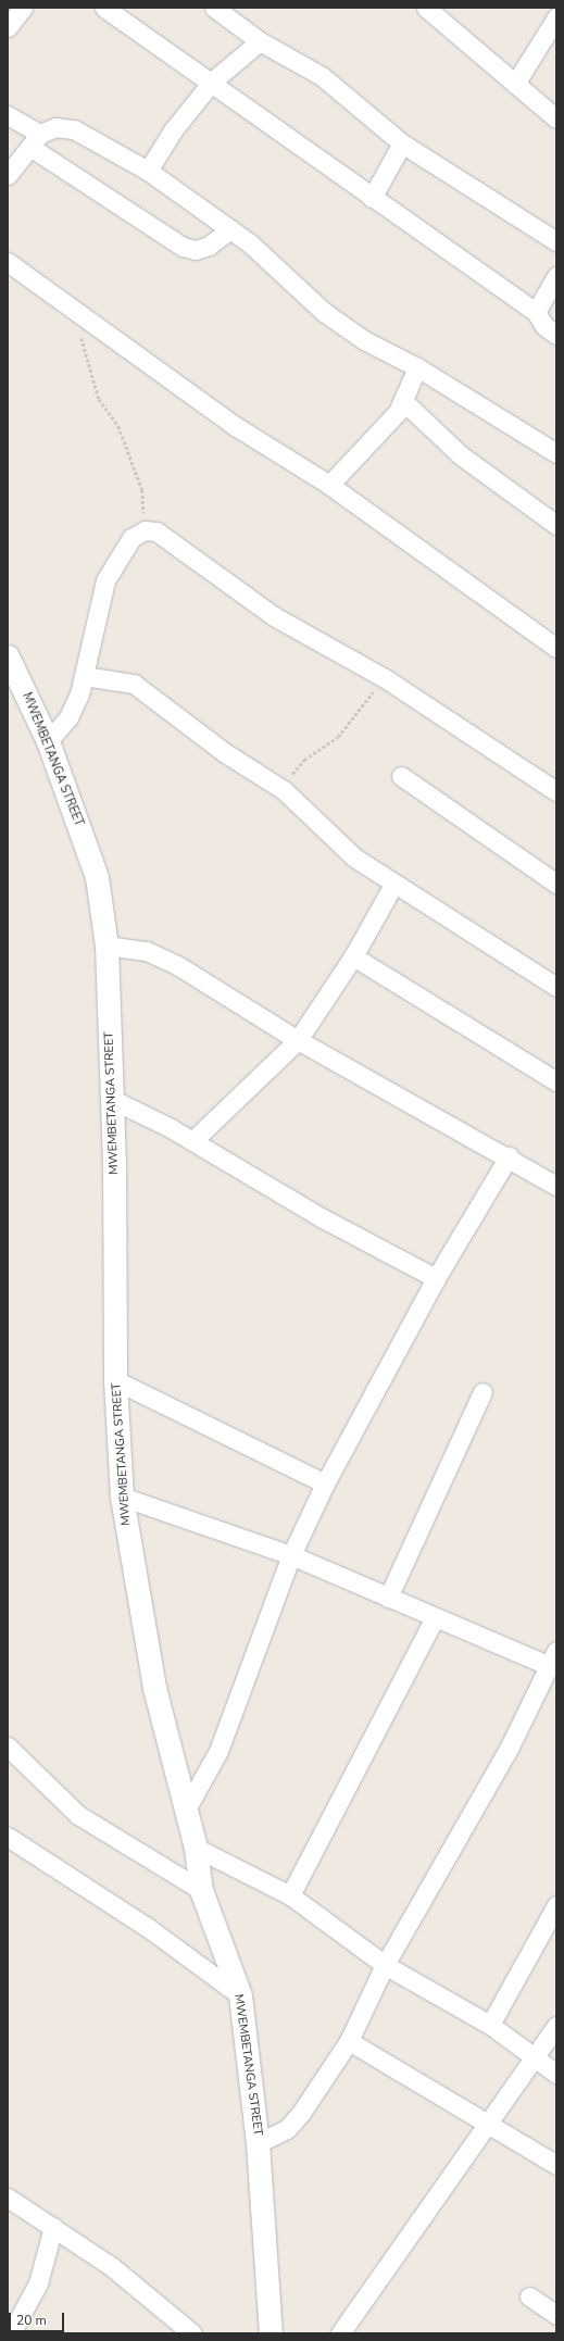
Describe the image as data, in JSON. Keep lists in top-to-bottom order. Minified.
{"streets":{"street":["MWEMBETANGA STREET"]},"scale_bar":"20 m"}
